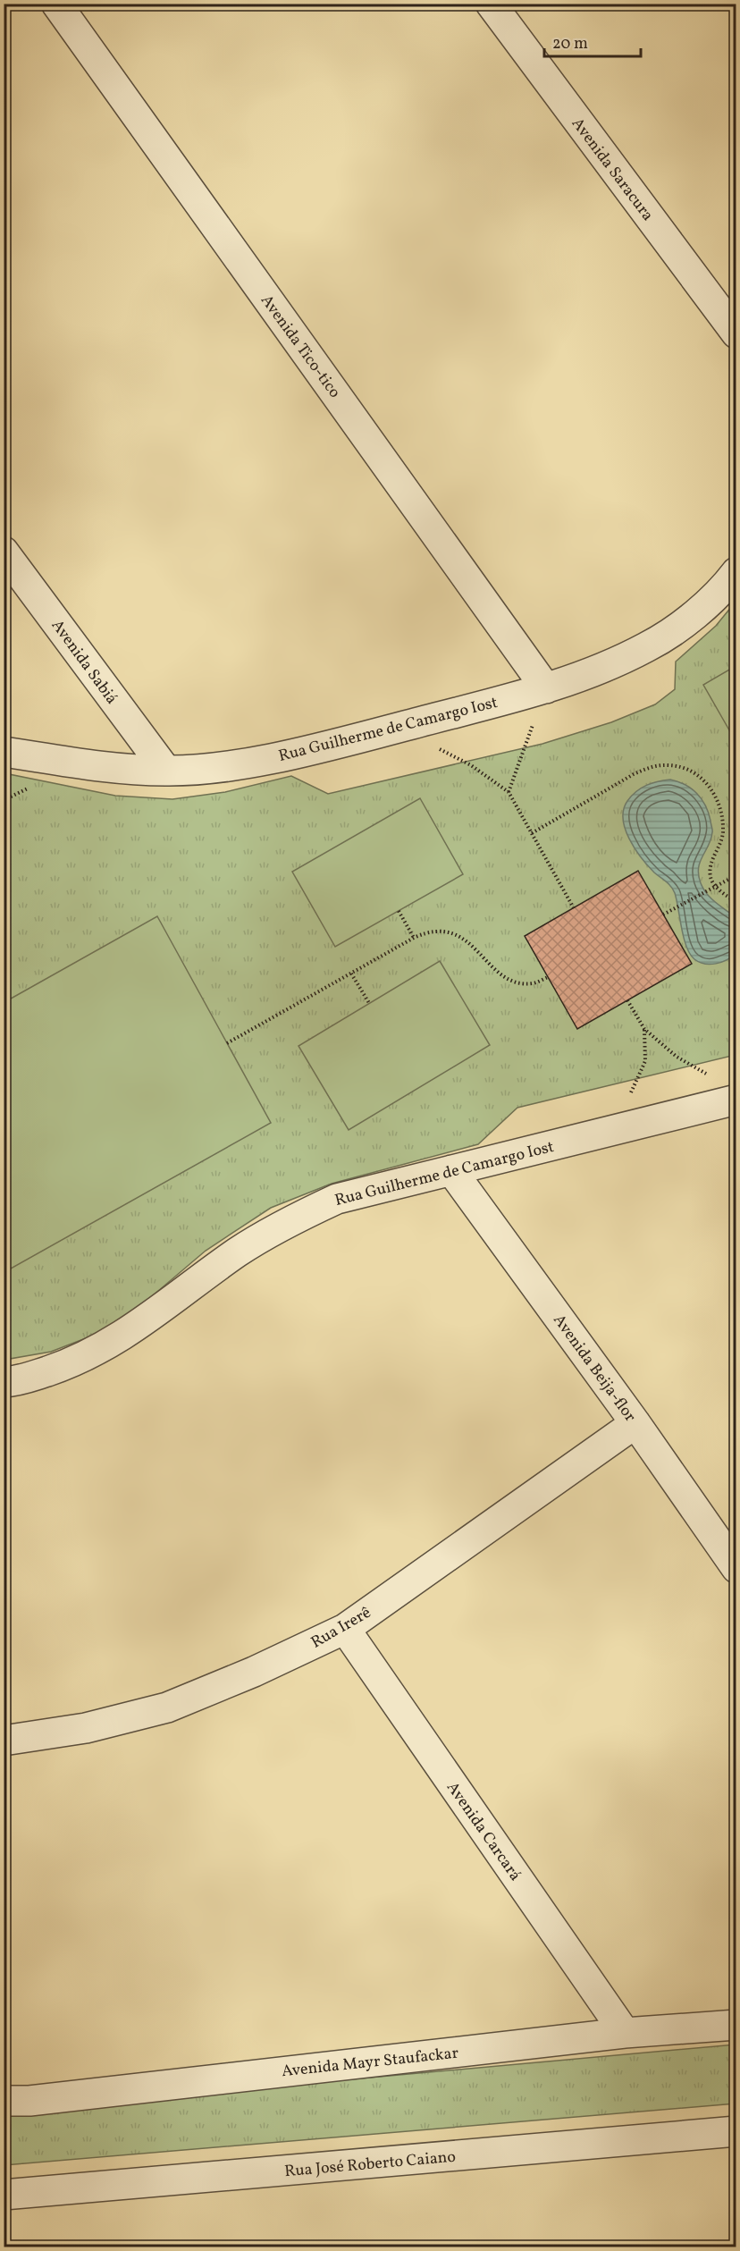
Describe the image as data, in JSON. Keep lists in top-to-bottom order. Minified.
{"streets":{"street":["Avenida Saracura","Avenida Tico-tico","Avenida Sabiá","Rua Guilherme de Camargo Iost","Avenida Beija-flor","Rua Irerê","Avenida Carcará","Avenida Mayr Staufackar","Rua José Roberto Caiano"]},"crossings":[["Avenida Tico-tico","Rua Guilherme de Camargo Iost"],["Avenida Sabiá","Rua Guilherme de Camargo Iost"],["Rua Guilherme de Camargo Iost","Avenida Beija-flor"],["Avenida Beija-flor","Rua Irerê"],["Rua Irerê","Avenida Carcará"],["Avenida Carcará","Avenida Mayr Staufackar"]],"scale_bar":"20 m"}
